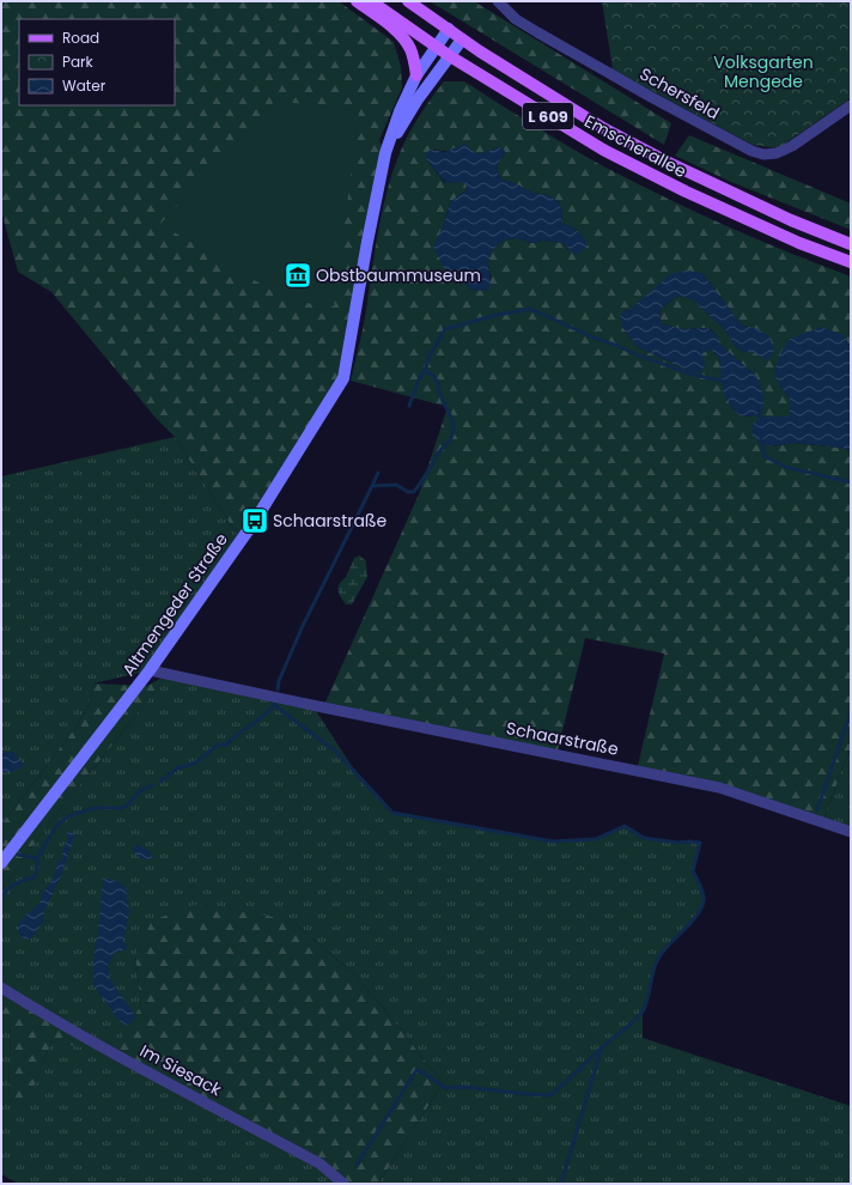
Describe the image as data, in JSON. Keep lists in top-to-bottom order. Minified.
{"streets":{"main road":["L 609","Emscherallee"],"street":["Schersfeld","Altmengeder Straße","Schaarstraße","Im Siesack"]},"crossings":[["Emscherallee","Altmengeder Straße"],["Altmengeder Straße","Schaarstraße"]],"parks":["Volksgarten Mengede"],"places":{"museum":["Obstbaummuseum"],"bus stop":["Schaarstraße"]},"legend":["Road","Park","Water"]}
